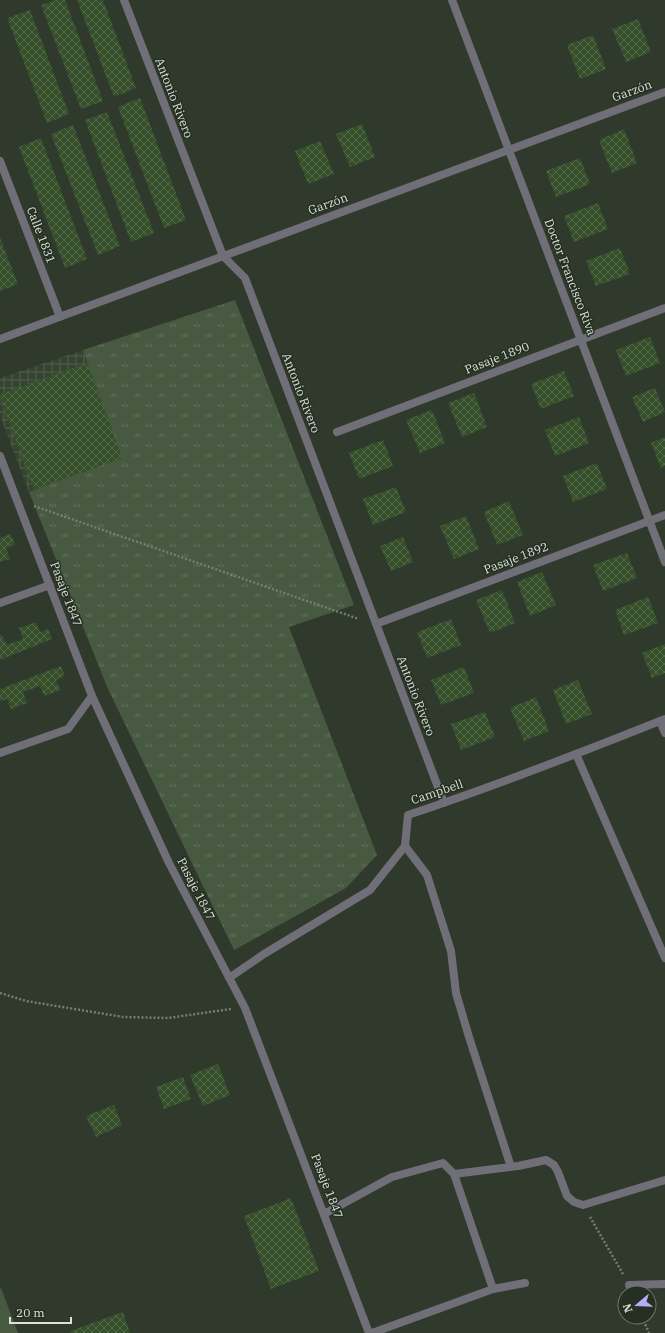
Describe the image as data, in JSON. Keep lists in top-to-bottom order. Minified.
{"streets":{"street":["Garzón","Antonio Rivero","Calle 1831","Doctor Francisco Riva","Pasaje 1890","Pasaje 1892","Pasaje 1847","Campbell"]},"crossings":[["Garzón","Antonio Rivero"],["Garzón","Calle 1831"],["Garzón","Doctor Francisco Riva"],["Antonio Rivero","Pasaje 1892"],["Antonio Rivero","Campbell"],["Doctor Francisco Riva","Pasaje 1890"],["Doctor Francisco Riva","Pasaje 1892"]],"scale_bar":"20 m","north":"left"}
